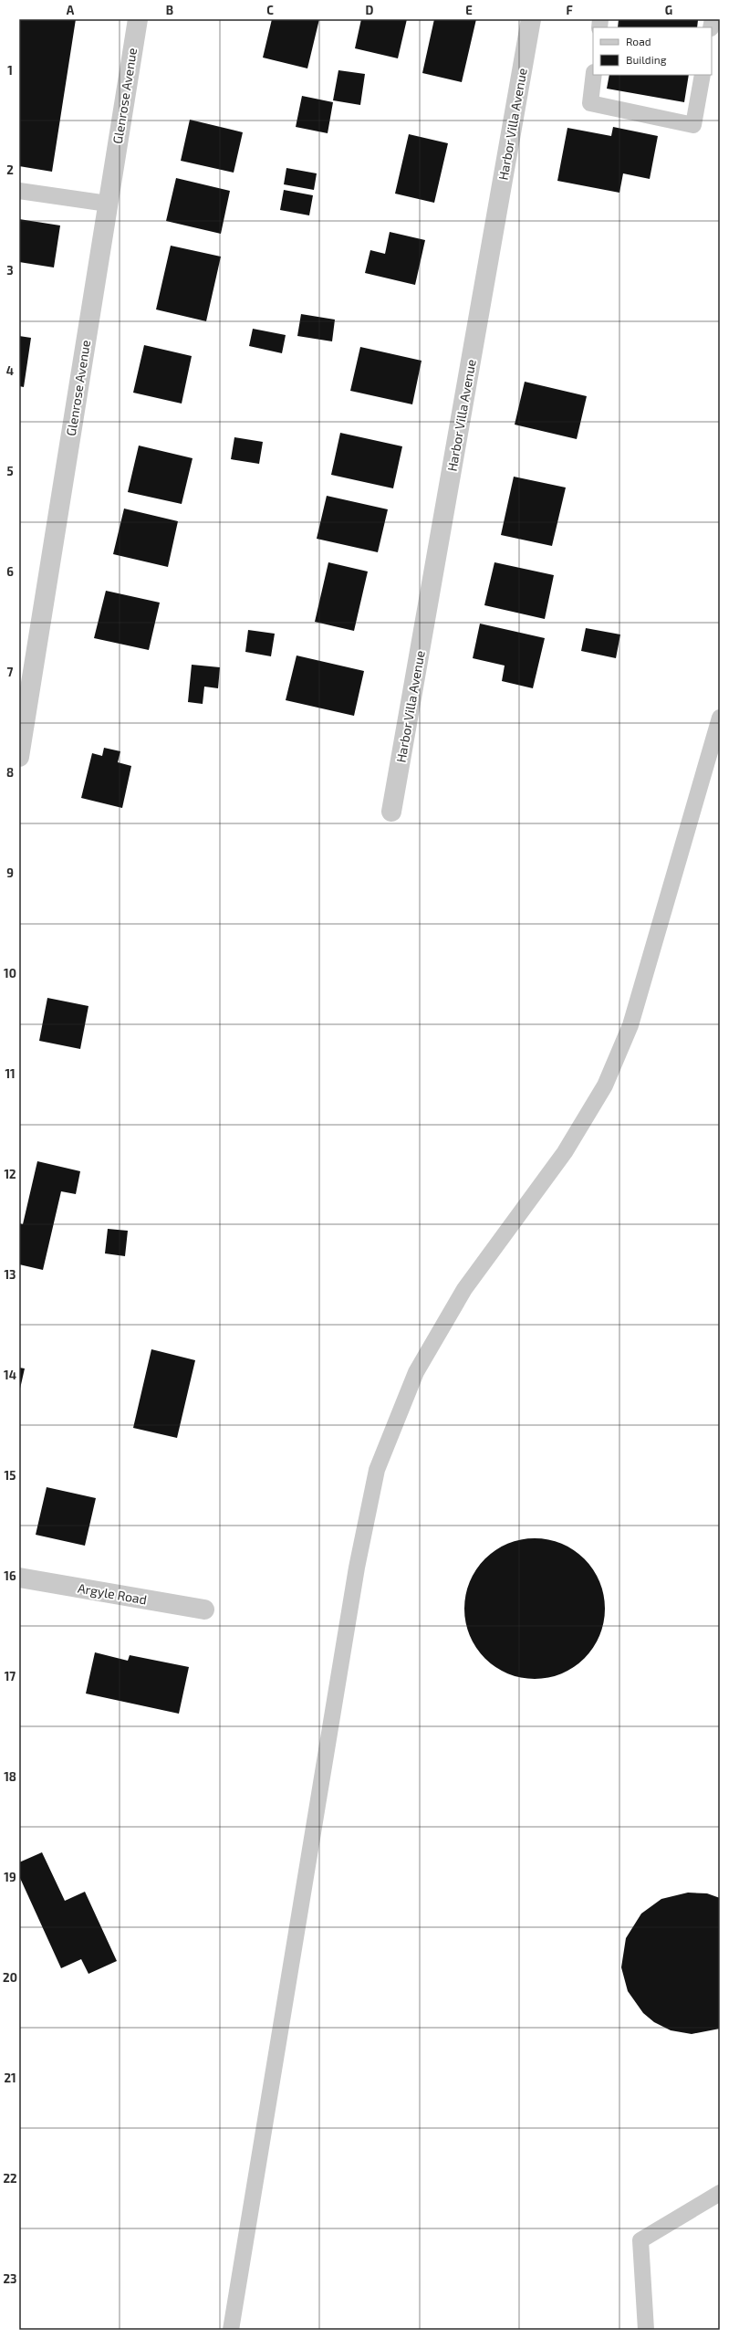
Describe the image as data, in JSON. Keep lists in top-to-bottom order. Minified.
{"streets":{"street":["Glenrose Avenue","Harbor Villa Avenue","Argyle Road"]},"legend":["Road","Building"],"grid":{"columns":["A","B","C","D","E","F","G"],"rows":["1","2","3","4","5","6","7","8","9","10","11","12","13","14","15","16","17","18","19","20","21","22","23"]}}
